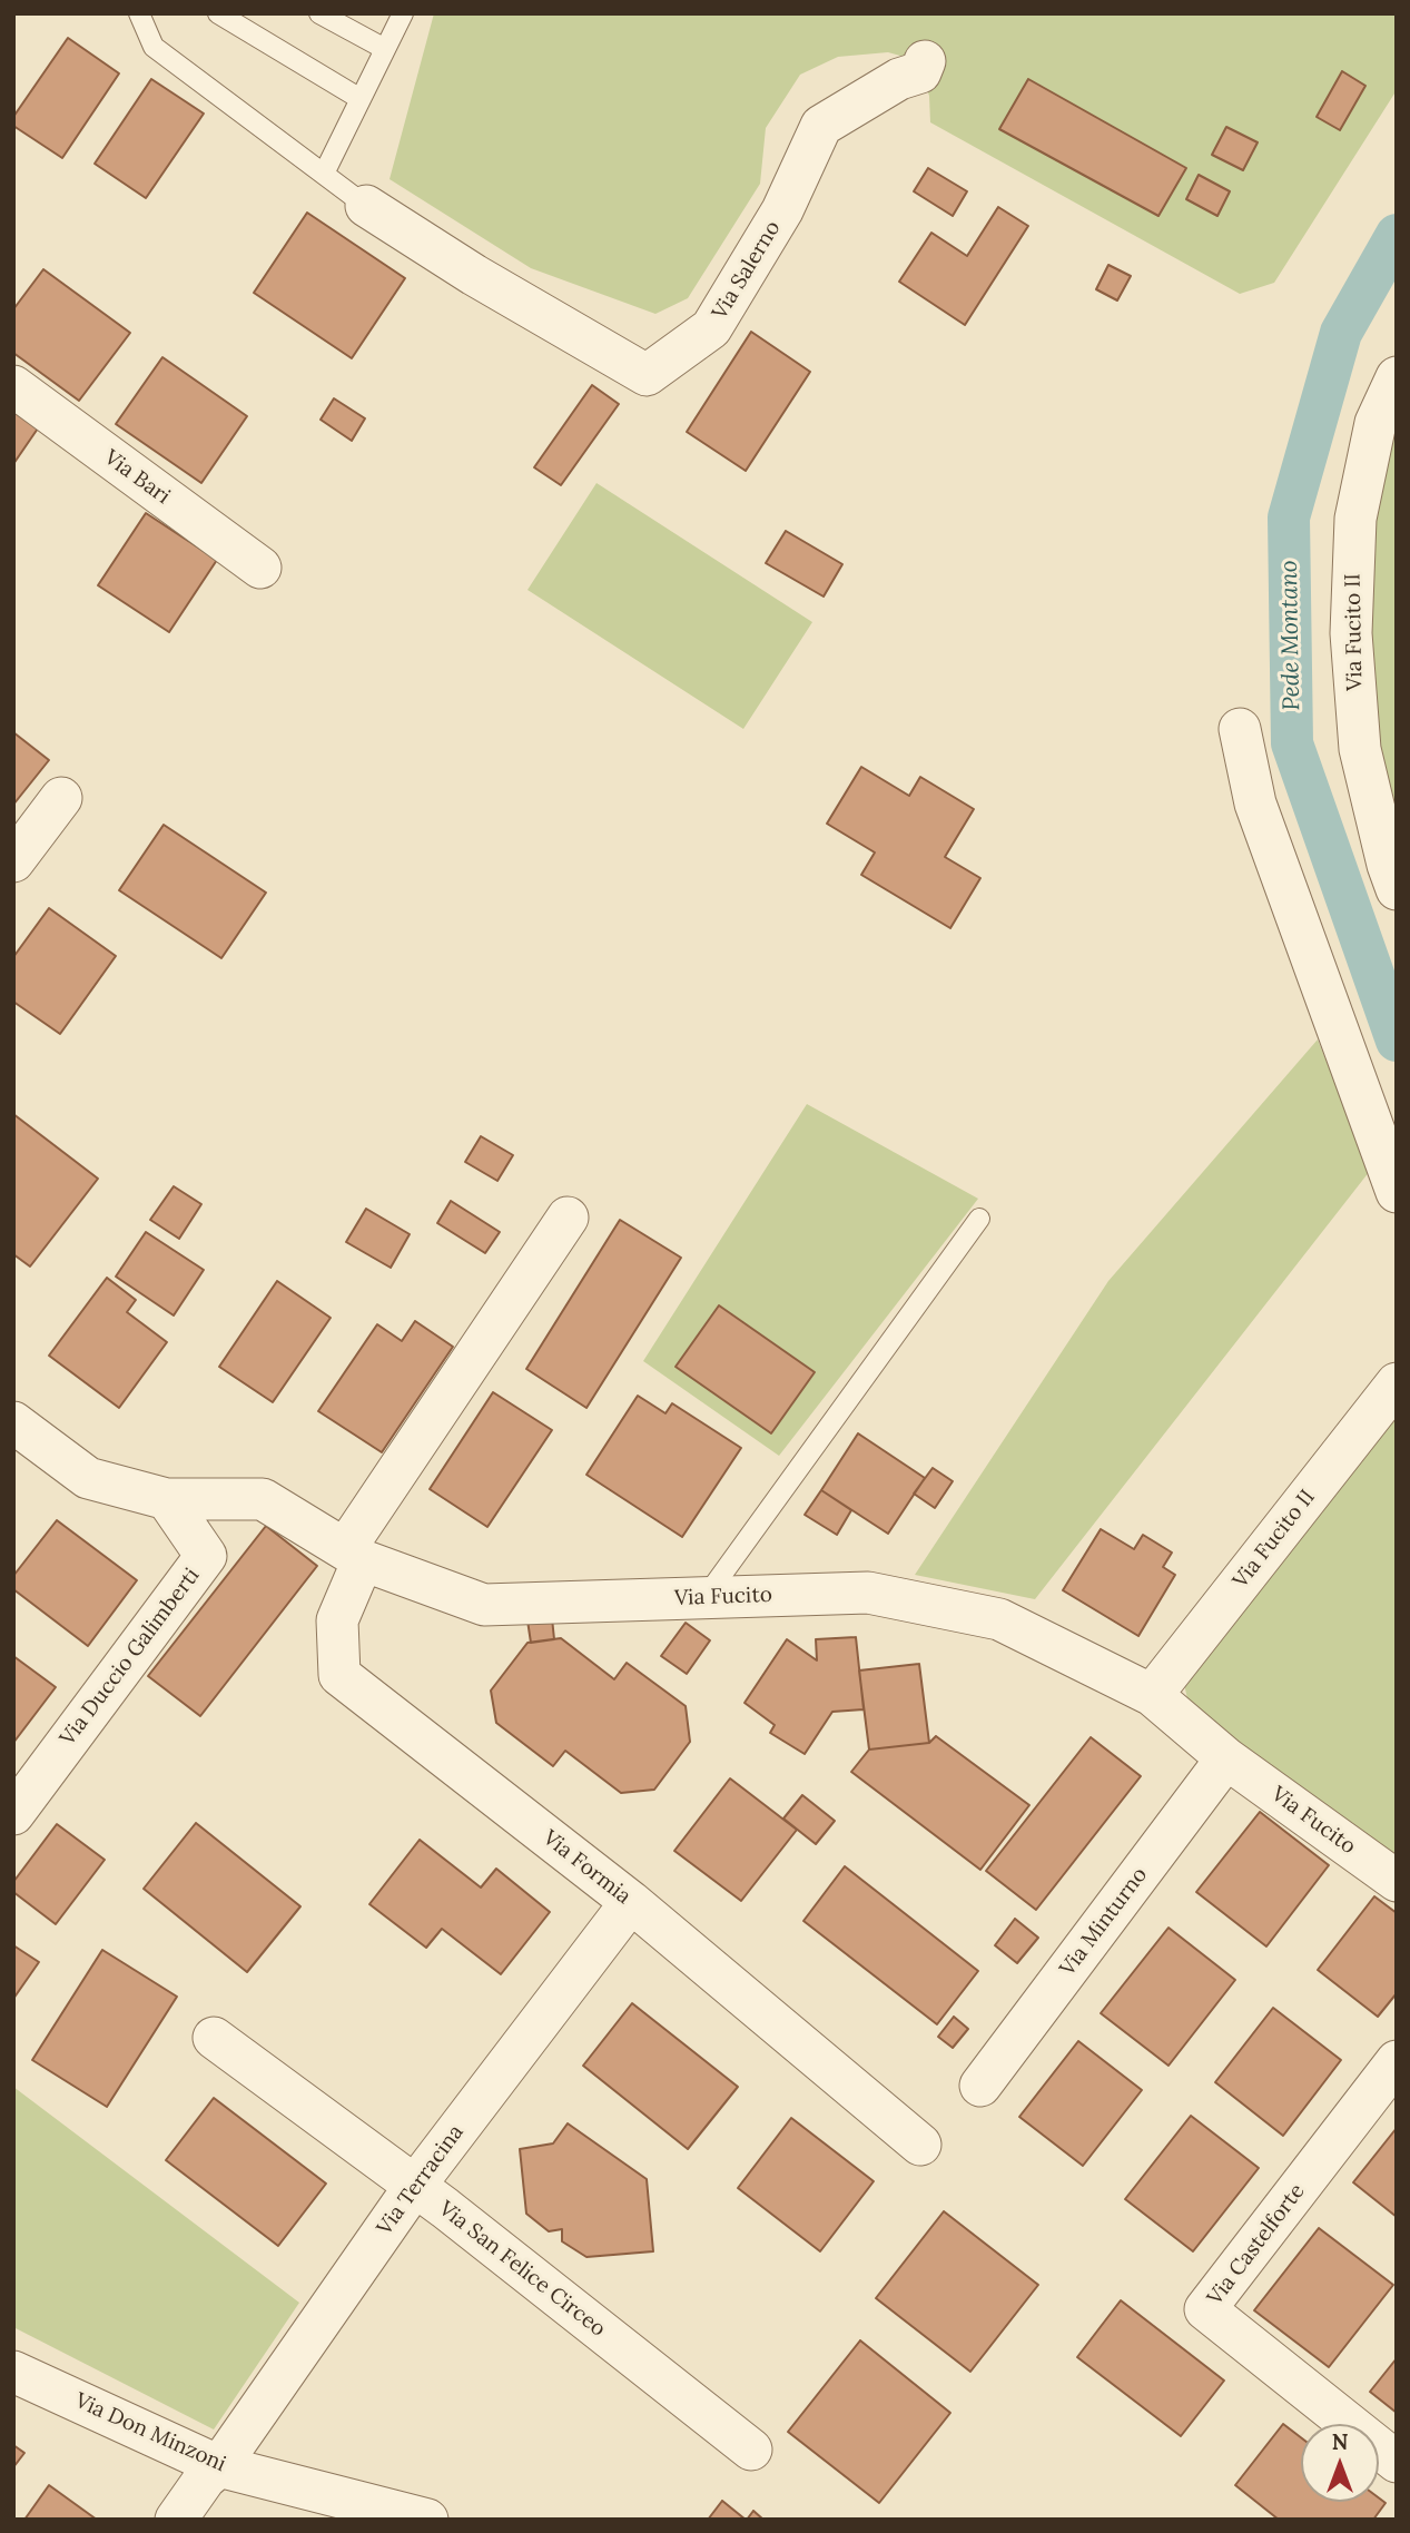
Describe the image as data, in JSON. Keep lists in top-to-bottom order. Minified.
{"streets":{"street":["Via Salerno","Via Bari","Via Fucito II","Via Fucito","Via Duccio Galimberti","Via Formia","Via Minturno","Via Terracina","Via Castelforte","Via San Felice Circeo","Via Don Minzoni"]},"crossings":[["Via Fucito II","Via Fucito"],["Via Fucito","Via Duccio Galimberti"],["Via Fucito","Via Formia"],["Via Fucito","Via Minturno"],["Via Formia","Via Terracina"],["Via Terracina","Via San Felice Circeo"],["Via Terracina","Via Don Minzoni"]],"water":["Pede Montano"],"north":"top"}
